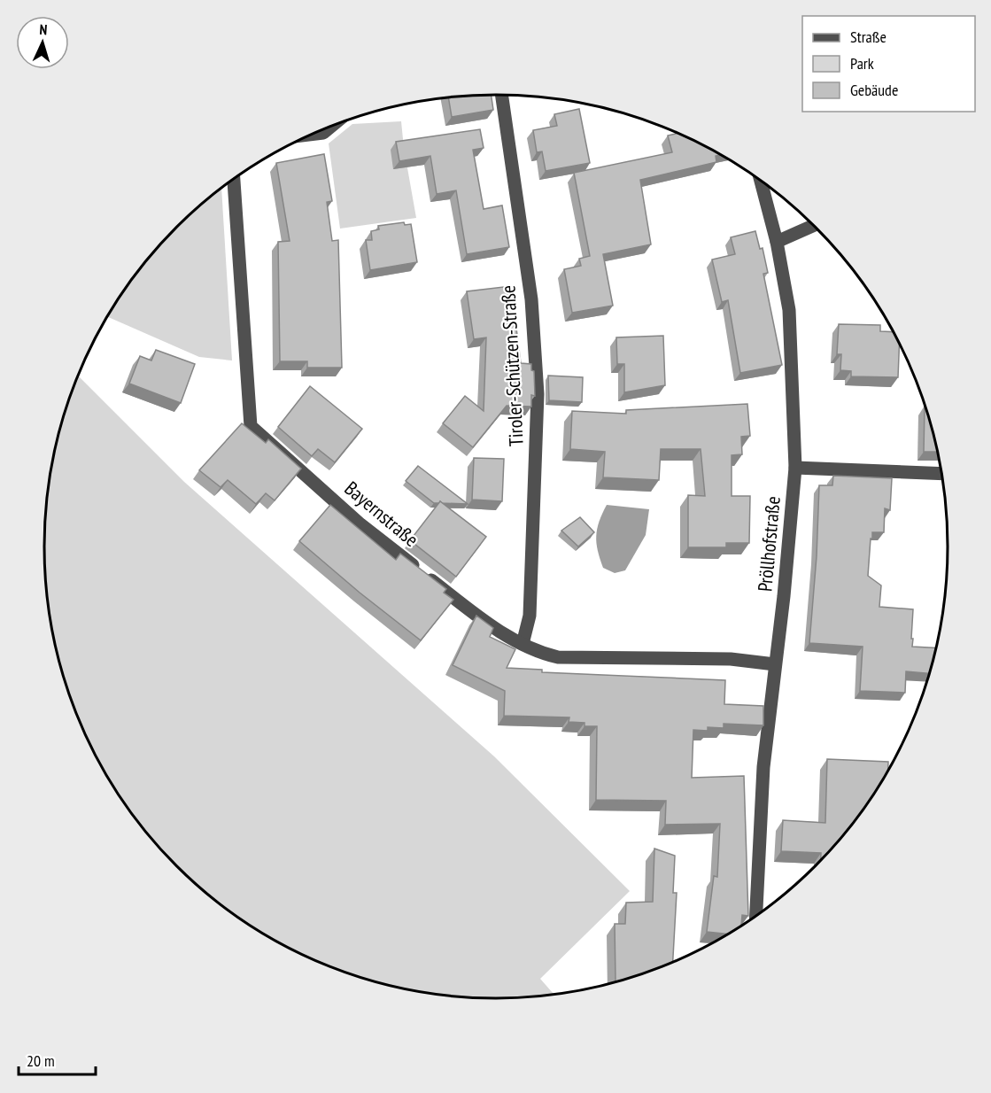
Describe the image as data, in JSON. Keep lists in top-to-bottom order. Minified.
{"streets":{"street":["Tiroler-Schützen-Straße","Bayernstraße","Pröllhofstraße"]},"crossings":[["Tiroler-Schützen-Straße","Bayernstraße"],["Bayernstraße","Pröllhofstraße"]],"legend":["Straße","Park","Gebäude"],"scale_bar":"20 m","north":"top"}
